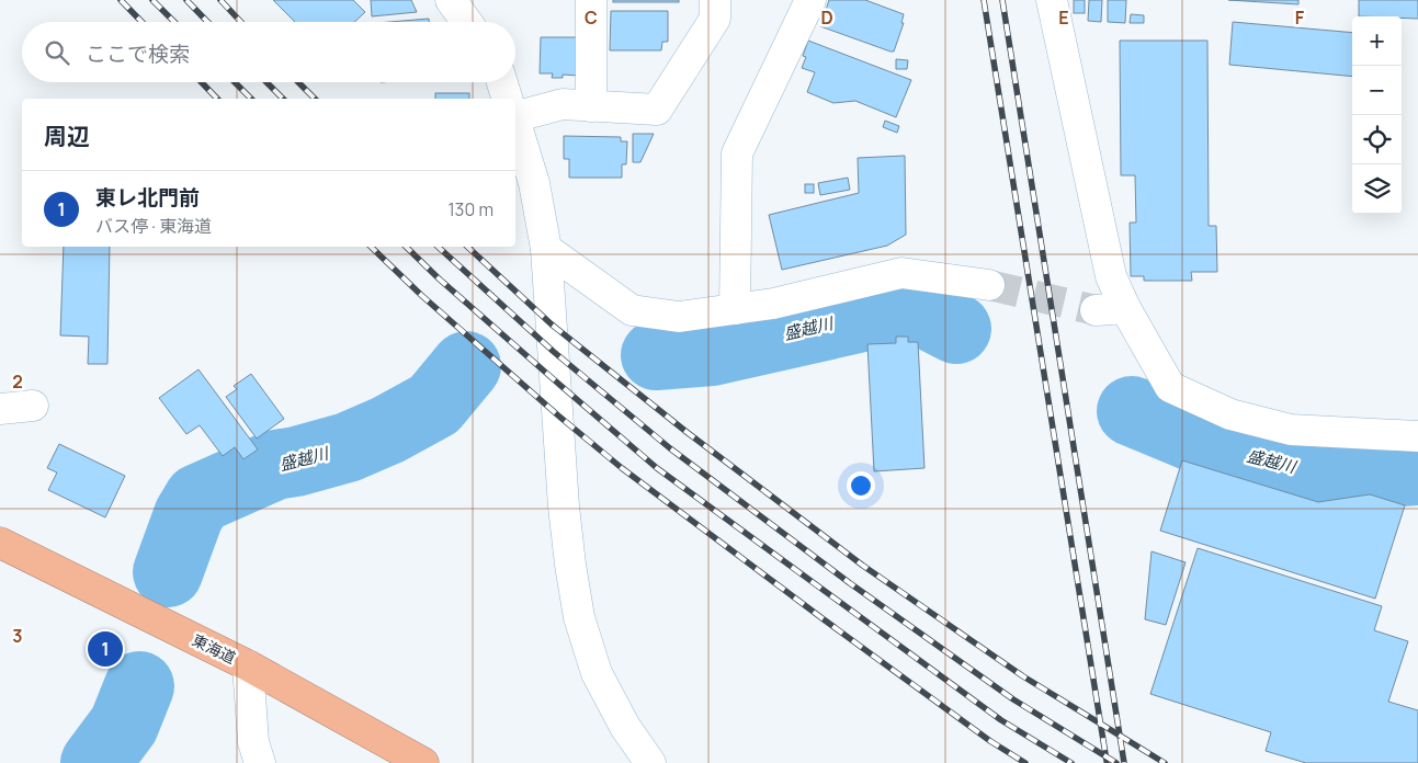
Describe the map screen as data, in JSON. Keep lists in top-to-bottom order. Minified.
{"streets":{"highway":["東海道"]},"water":["盛越川"],"page":{"map_buttons":["+","−"],"search":"ここで検索","heading":"周辺","list":[{"mark":"1","name":"東レ北門前","note":"バス停 · 東海道","value":"130 m"}],"pins":"1"},"grid":{"columns":["C","D","E","F"],"rows":["2","3"]}}
